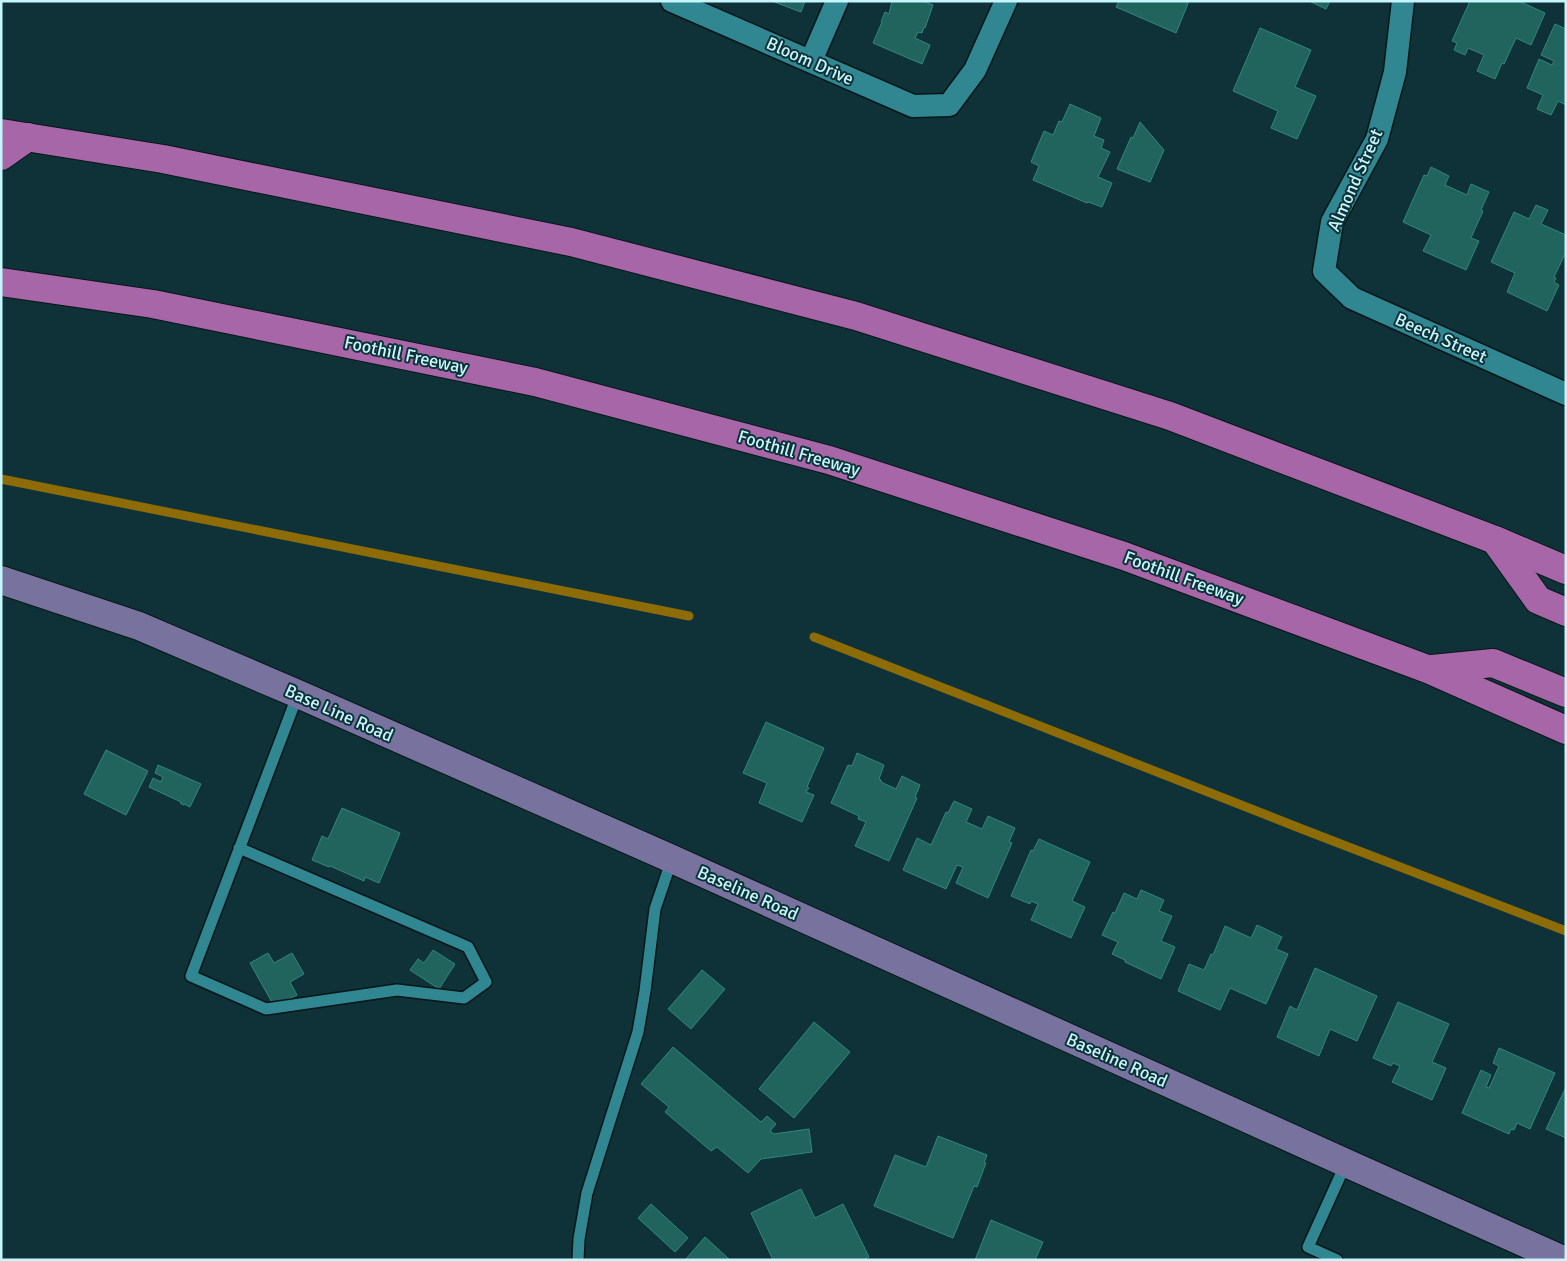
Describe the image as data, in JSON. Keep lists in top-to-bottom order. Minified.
{"streets":{"highway":["Foothill Freeway"],"main road":["Base Line Road","Baseline Road"],"street":["Bloom Drive","Almond Street","Beech Street"]},"crossings":[["Almond Street","Beech Street"],["Base Line Road","Baseline Road"]]}
